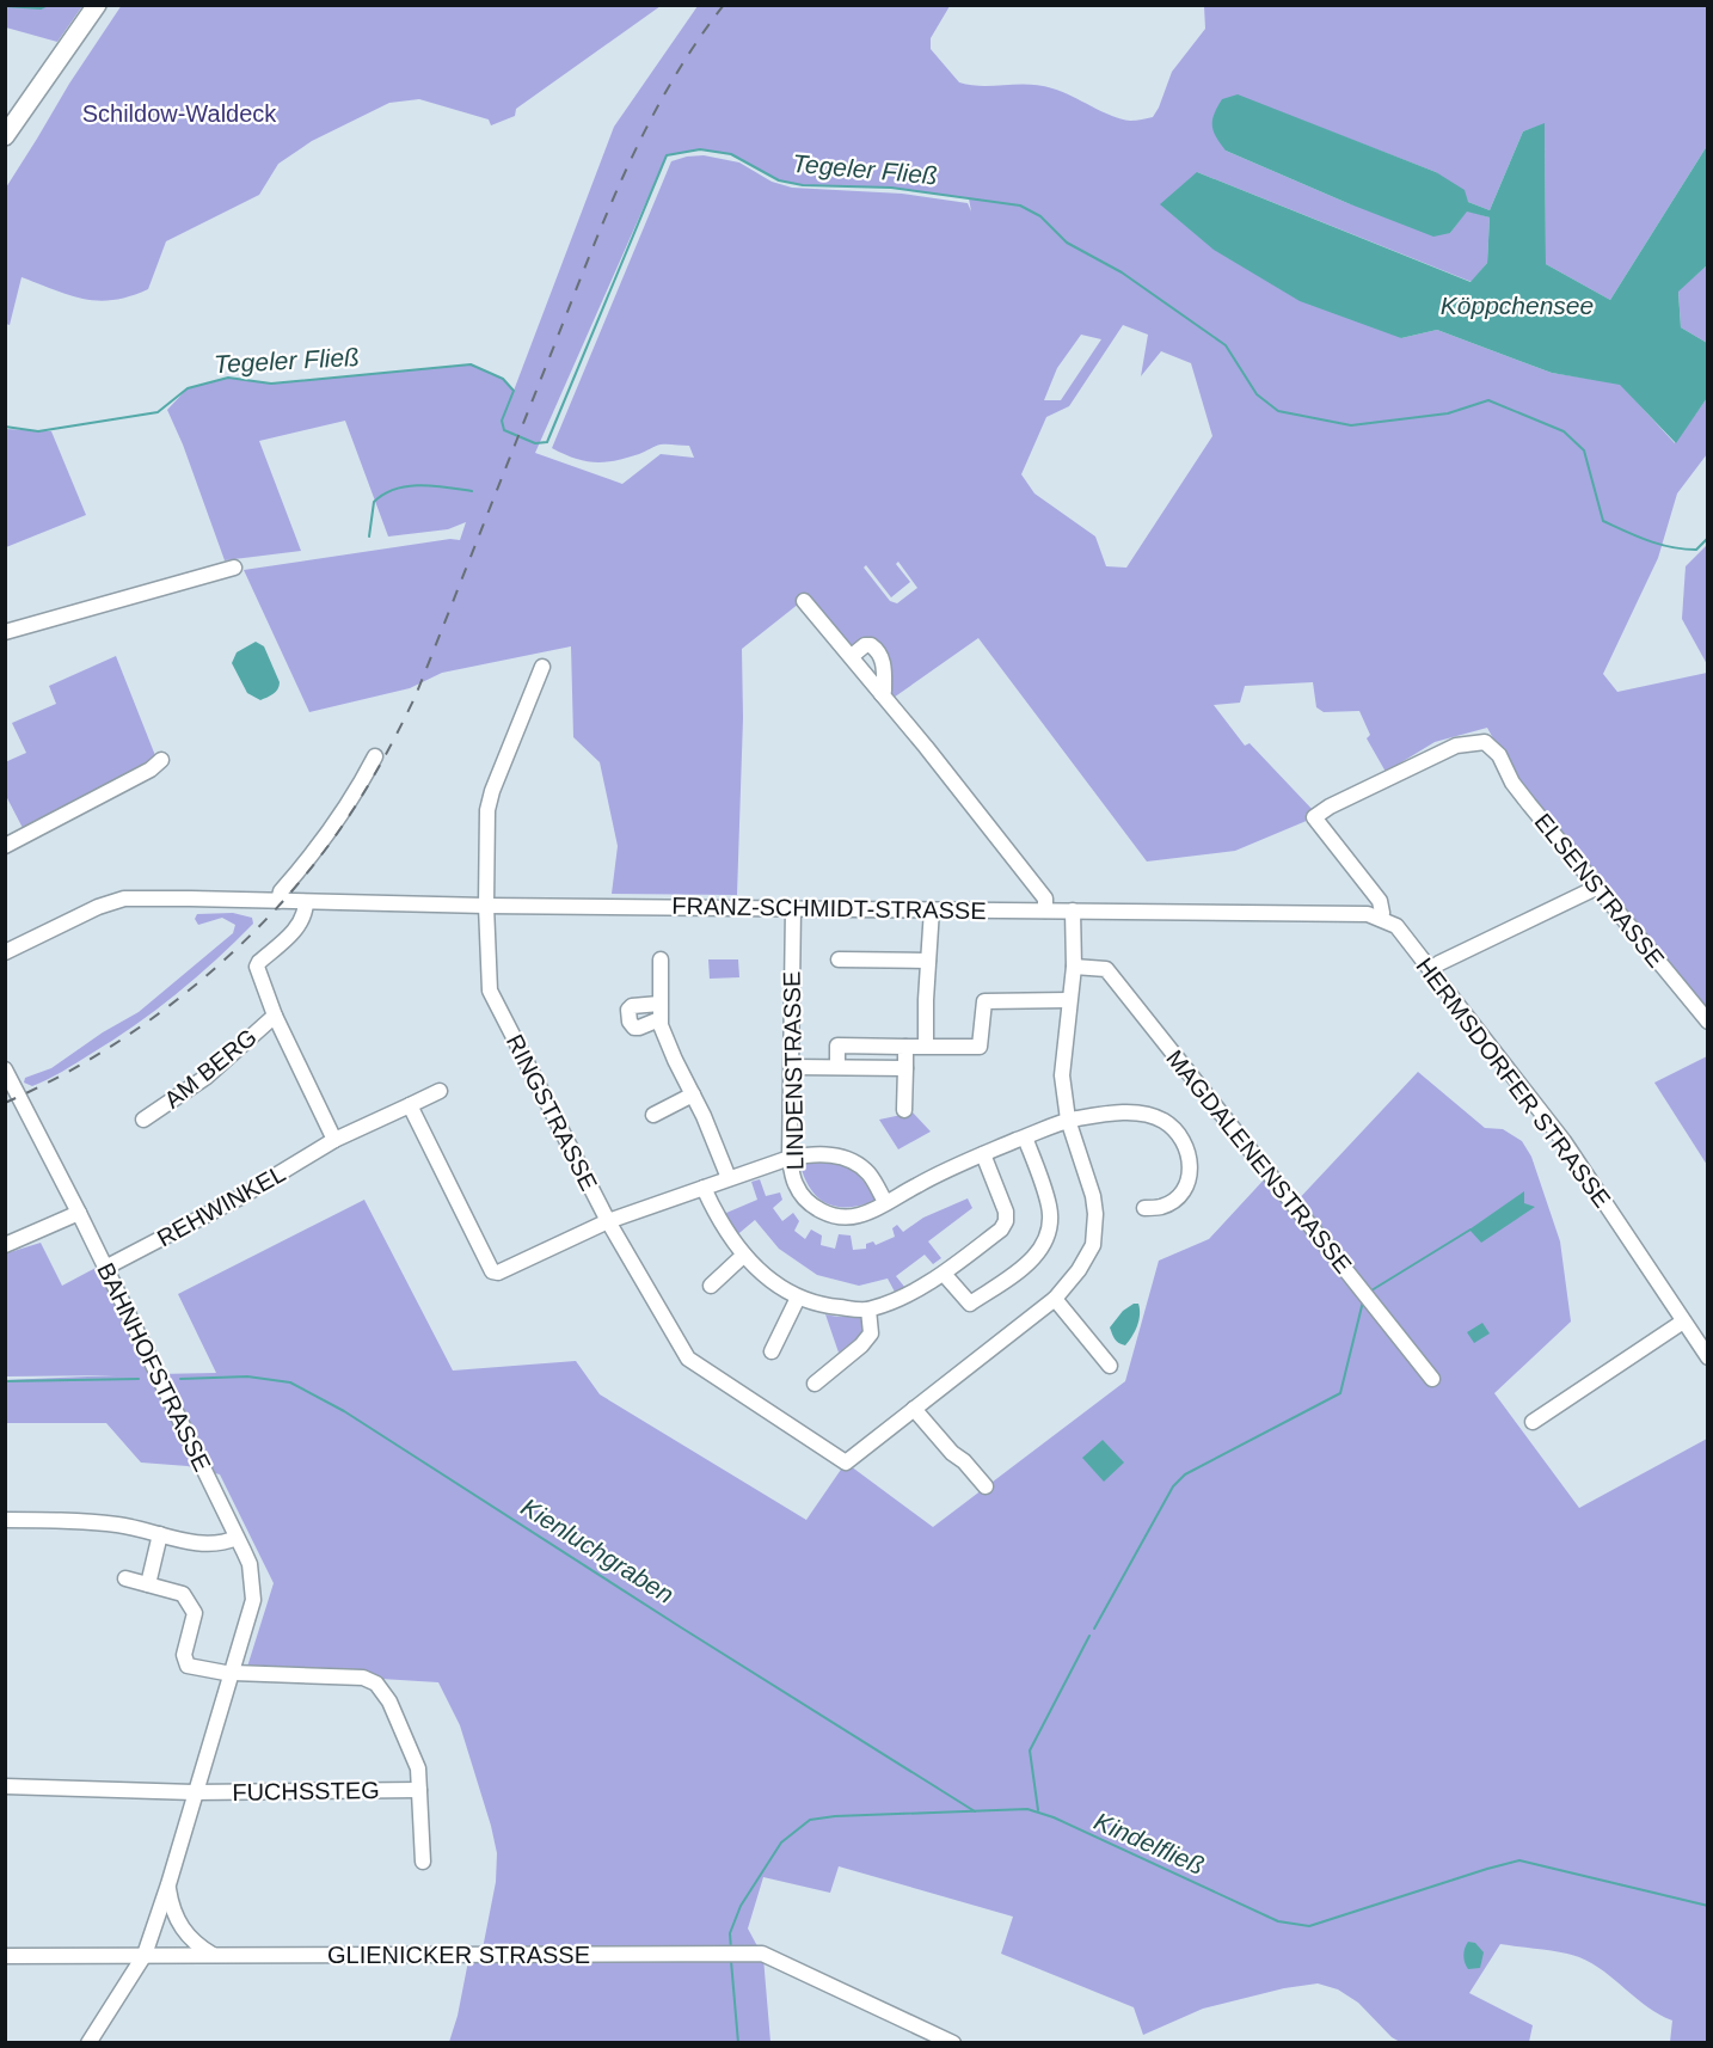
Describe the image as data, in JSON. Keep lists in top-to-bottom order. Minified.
{"streets":{"street":["ELSENSTRASSE","FRANZ-SCHMIDT-STRASSE","AM BERG","LINDENSTRASSE","HERMSDORFER STRASSE","RINGSTRASSE","MAGDALENENSTRASSE","REHWINKEL","BAHNHOFSTRASSE","FUCHSSTEG","GLIENICKER STRASSE"]},"crossings":[["ELSENSTRASSE","HERMSDORFER STRASSE"],["FRANZ-SCHMIDT-STRASSE","LINDENSTRASSE"],["FRANZ-SCHMIDT-STRASSE","HERMSDORFER STRASSE"],["FRANZ-SCHMIDT-STRASSE","RINGSTRASSE"],["REHWINKEL","BAHNHOFSTRASSE"],["BAHNHOFSTRASSE","FUCHSSTEG"],["BAHNHOFSTRASSE","GLIENICKER STRASSE"]],"water":["Tegeler Fließ","Köppchensee","Kienluchgraben","Kindelfließ"],"parks":["Schildow-Waldeck"]}
